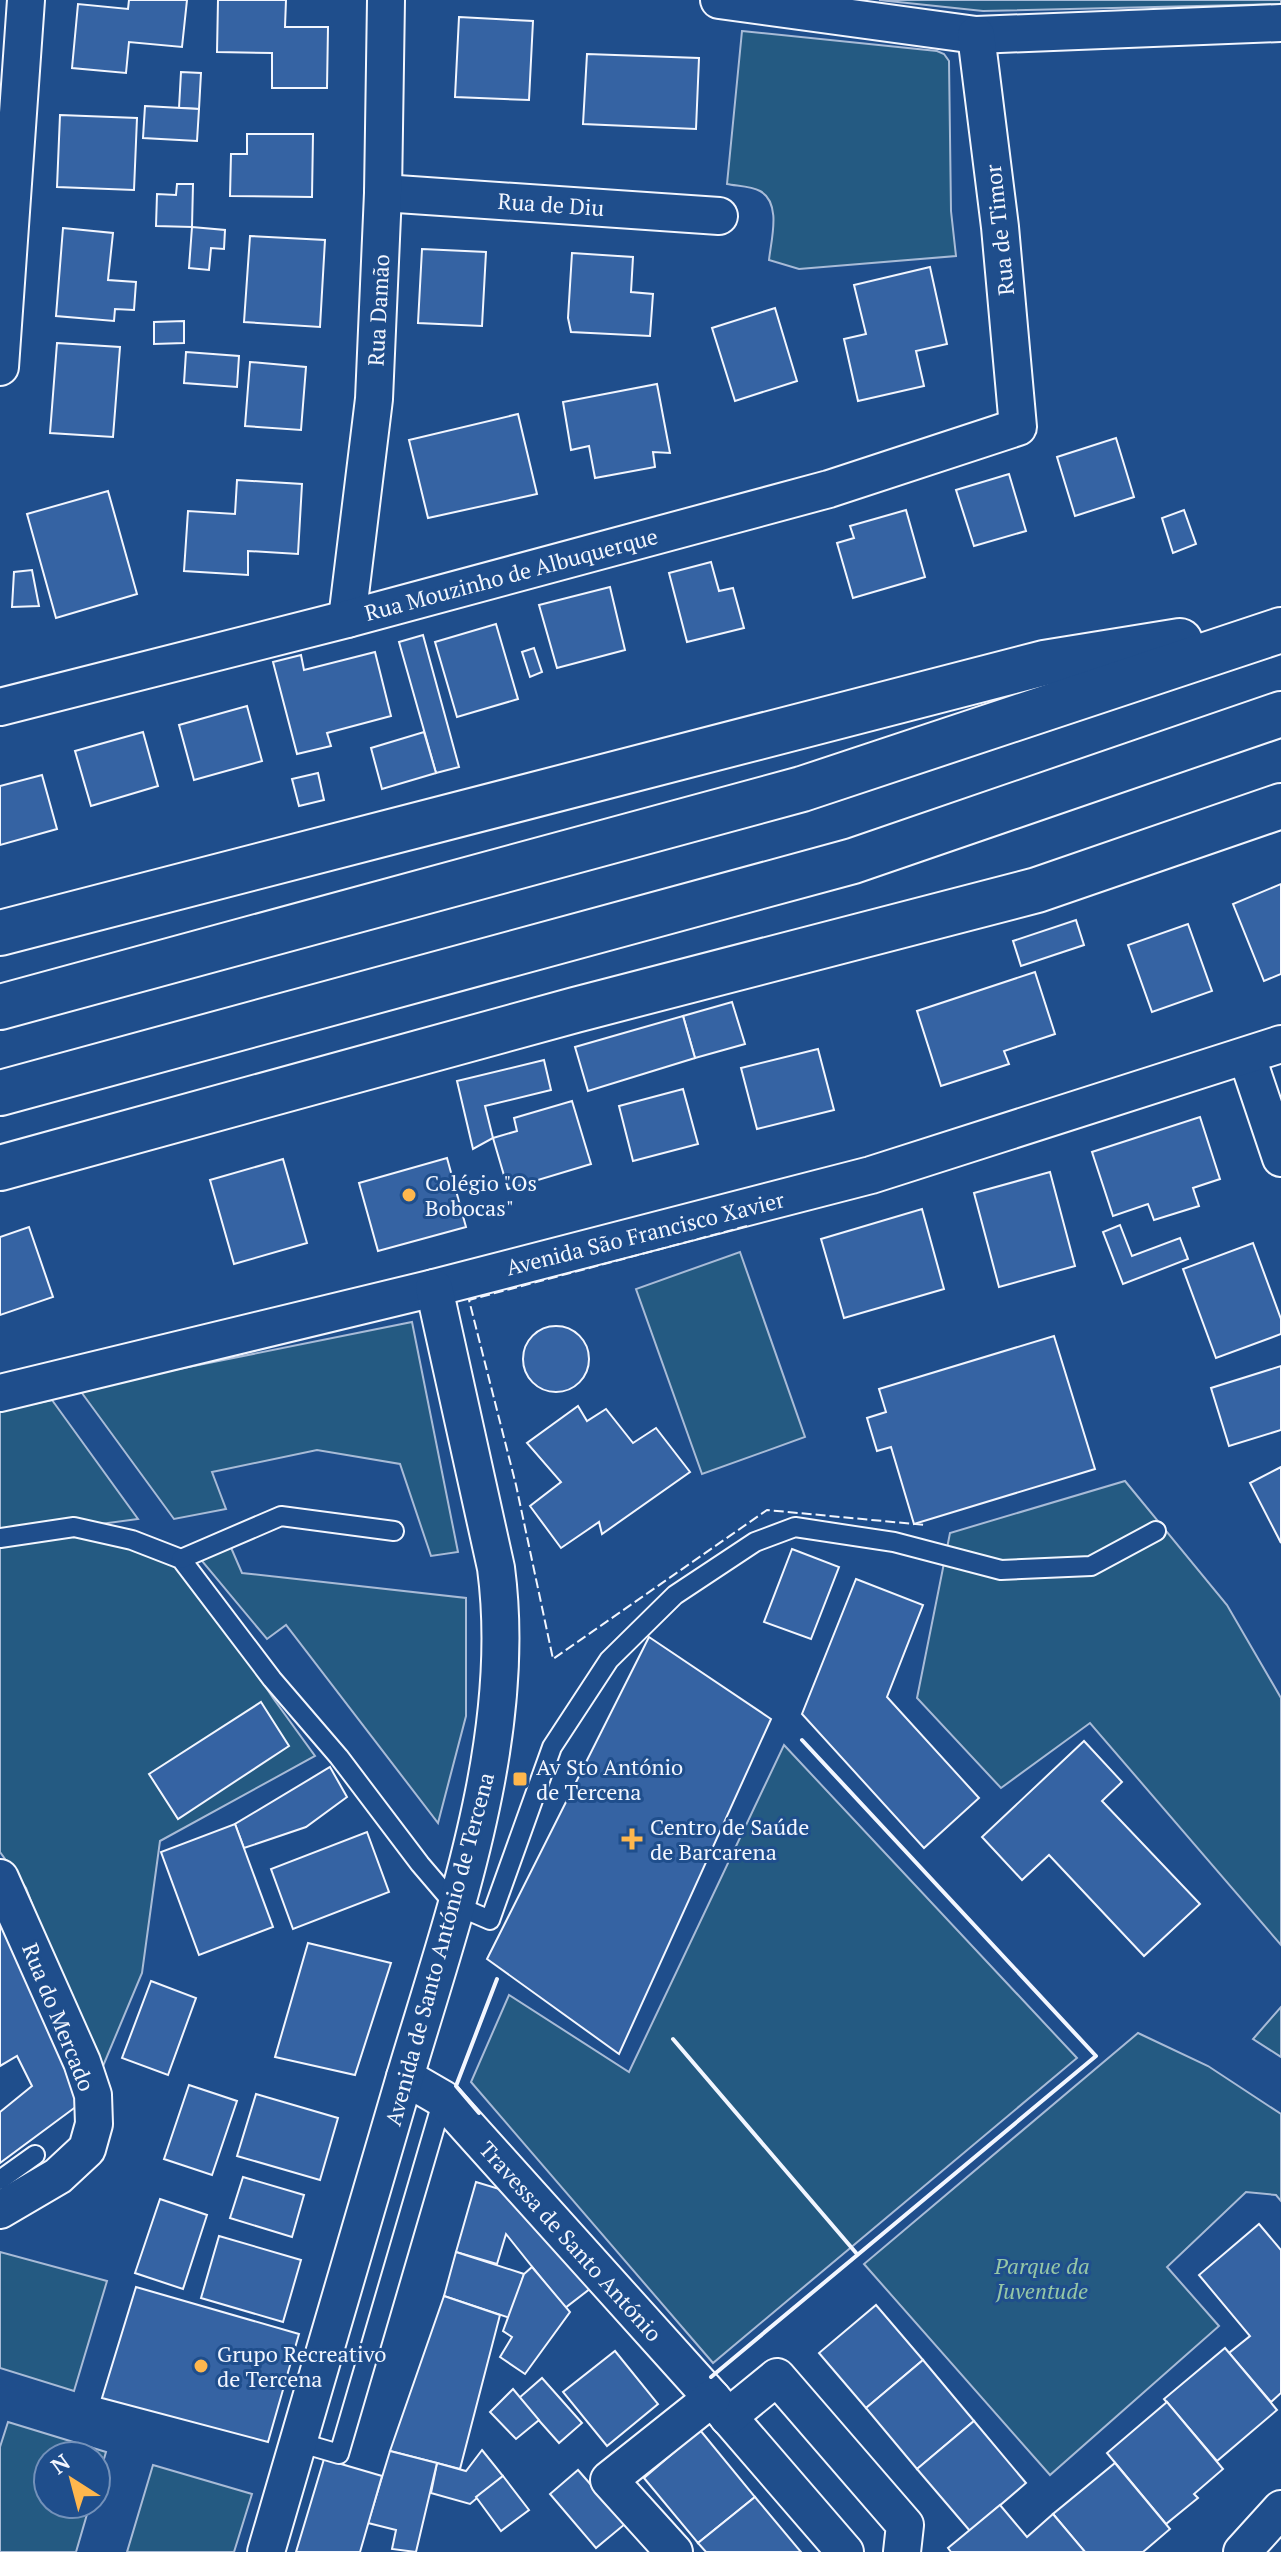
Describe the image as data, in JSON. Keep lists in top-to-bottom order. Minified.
{"streets":{"street":["Rua de Diu","Rua de Timor","Rua Damão","Rua Mouzinho de Albuquerque","Avenida São Francisco Xavier","Avenida de Santo António de Tercena","Rua do Mercado","Travessa de Santo António"]},"crossings":[["Rua de Diu","Rua Damão"],["Rua de Timor","Rua Mouzinho de Albuquerque"],["Rua Damão","Rua Mouzinho de Albuquerque"],["Avenida São Francisco Xavier","Avenida de Santo António de Tercena"],["Avenida de Santo António de Tercena","Travessa de Santo António"]],"parks":["Parque da Juventude"],"places":{"other":["Colégio \"Os Bobocas\"","Grupo Recreativo de Tercena"],"transit":["Av Sto António de Tercena"],"health":["Centro de Saúde de Barcarena"]},"north":"top left"}
